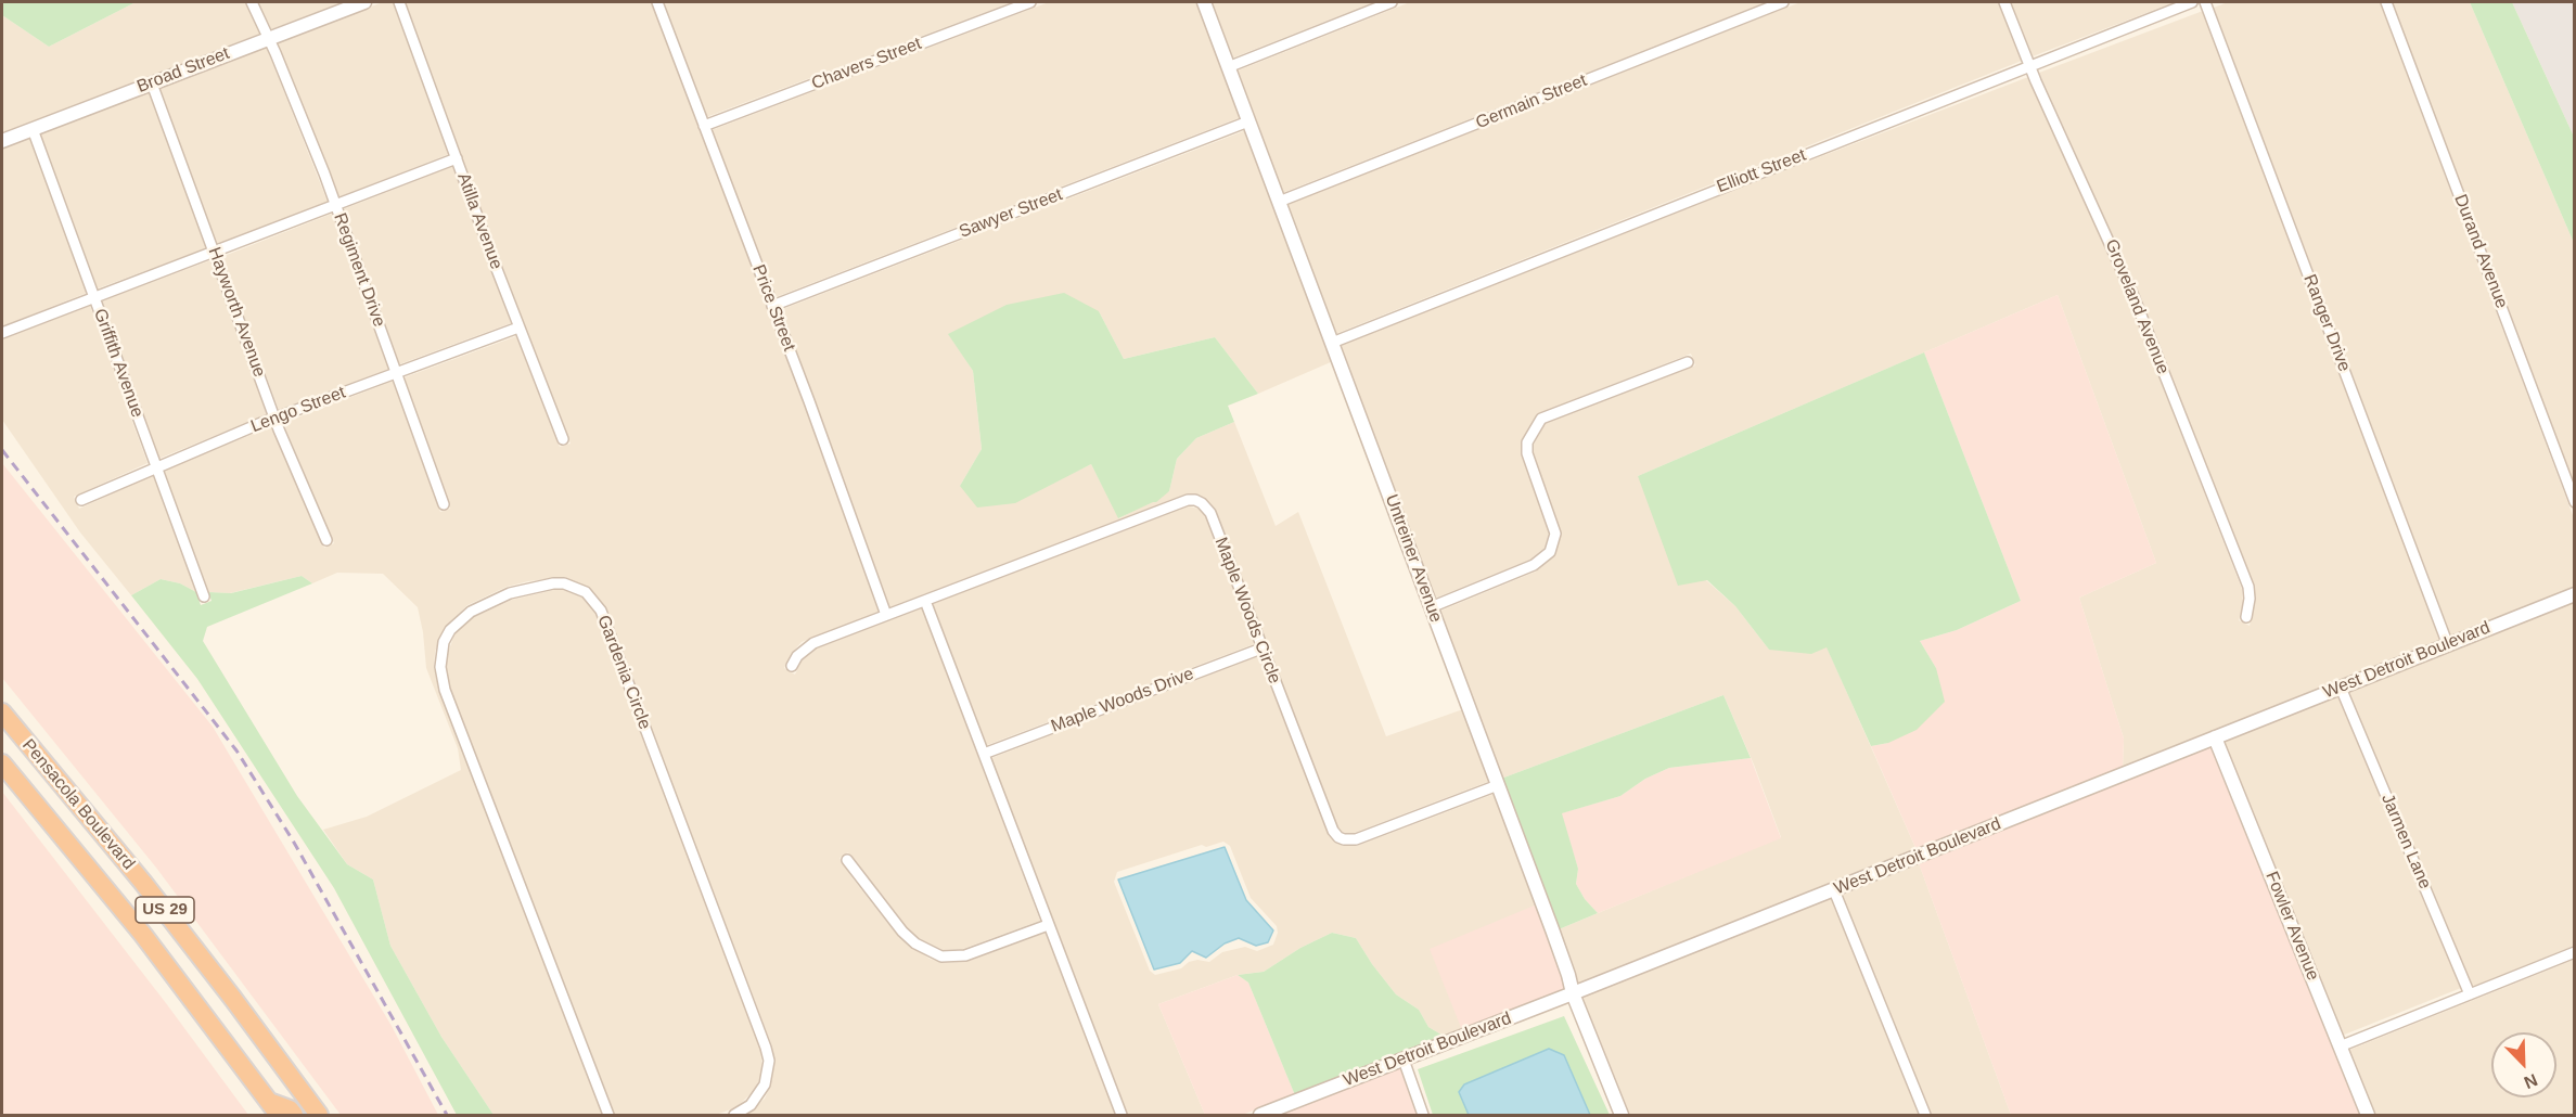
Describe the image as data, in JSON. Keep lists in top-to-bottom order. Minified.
{"streets":{"highway":["Pensacola Boulevard","US 29"],"street":["Chavers Street","Broad Street","Germain Street","Elliott Street","Sawyer Street","Atilla Avenue","Durand Avenue","Regiment Drive","Groveland Avenue","Price Street","Hayworth Avenue","Ranger Drive","Griffith Avenue","Lengo Street","Untreiner Avenue","Maple Woods Circle","West Detroit Boulevard","Gardenia Circle","Maple Woods Drive","Jarmen Lane","Fowler Avenue"]},"crossings":[["Chavers Street","Price Street"],["Broad Street","Regiment Drive"],["Broad Street","Hayworth Avenue"],["Broad Street","Griffith Avenue"],["Germain Street","Untreiner Avenue"],["Elliott Street","Groveland Avenue"],["Elliott Street","Untreiner Avenue"],["Sawyer Street","Price Street"],["Sawyer Street","Untreiner Avenue"],["Atilla Avenue","Lengo Street"],["Regiment Drive","Lengo Street"],["Price Street","Maple Woods Circle"],["Hayworth Avenue","Lengo Street"],["Ranger Drive","West Detroit Boulevard"],["Griffith Avenue","Lengo Street"],["Untreiner Avenue","Maple Woods Circle"],["Untreiner Avenue","West Detroit Boulevard"],["Maple Woods Circle","Maple Woods Drive"],["West Detroit Boulevard","Jarmen Lane"],["West Detroit Boulevard","Fowler Avenue"]],"north":"bottom right"}
